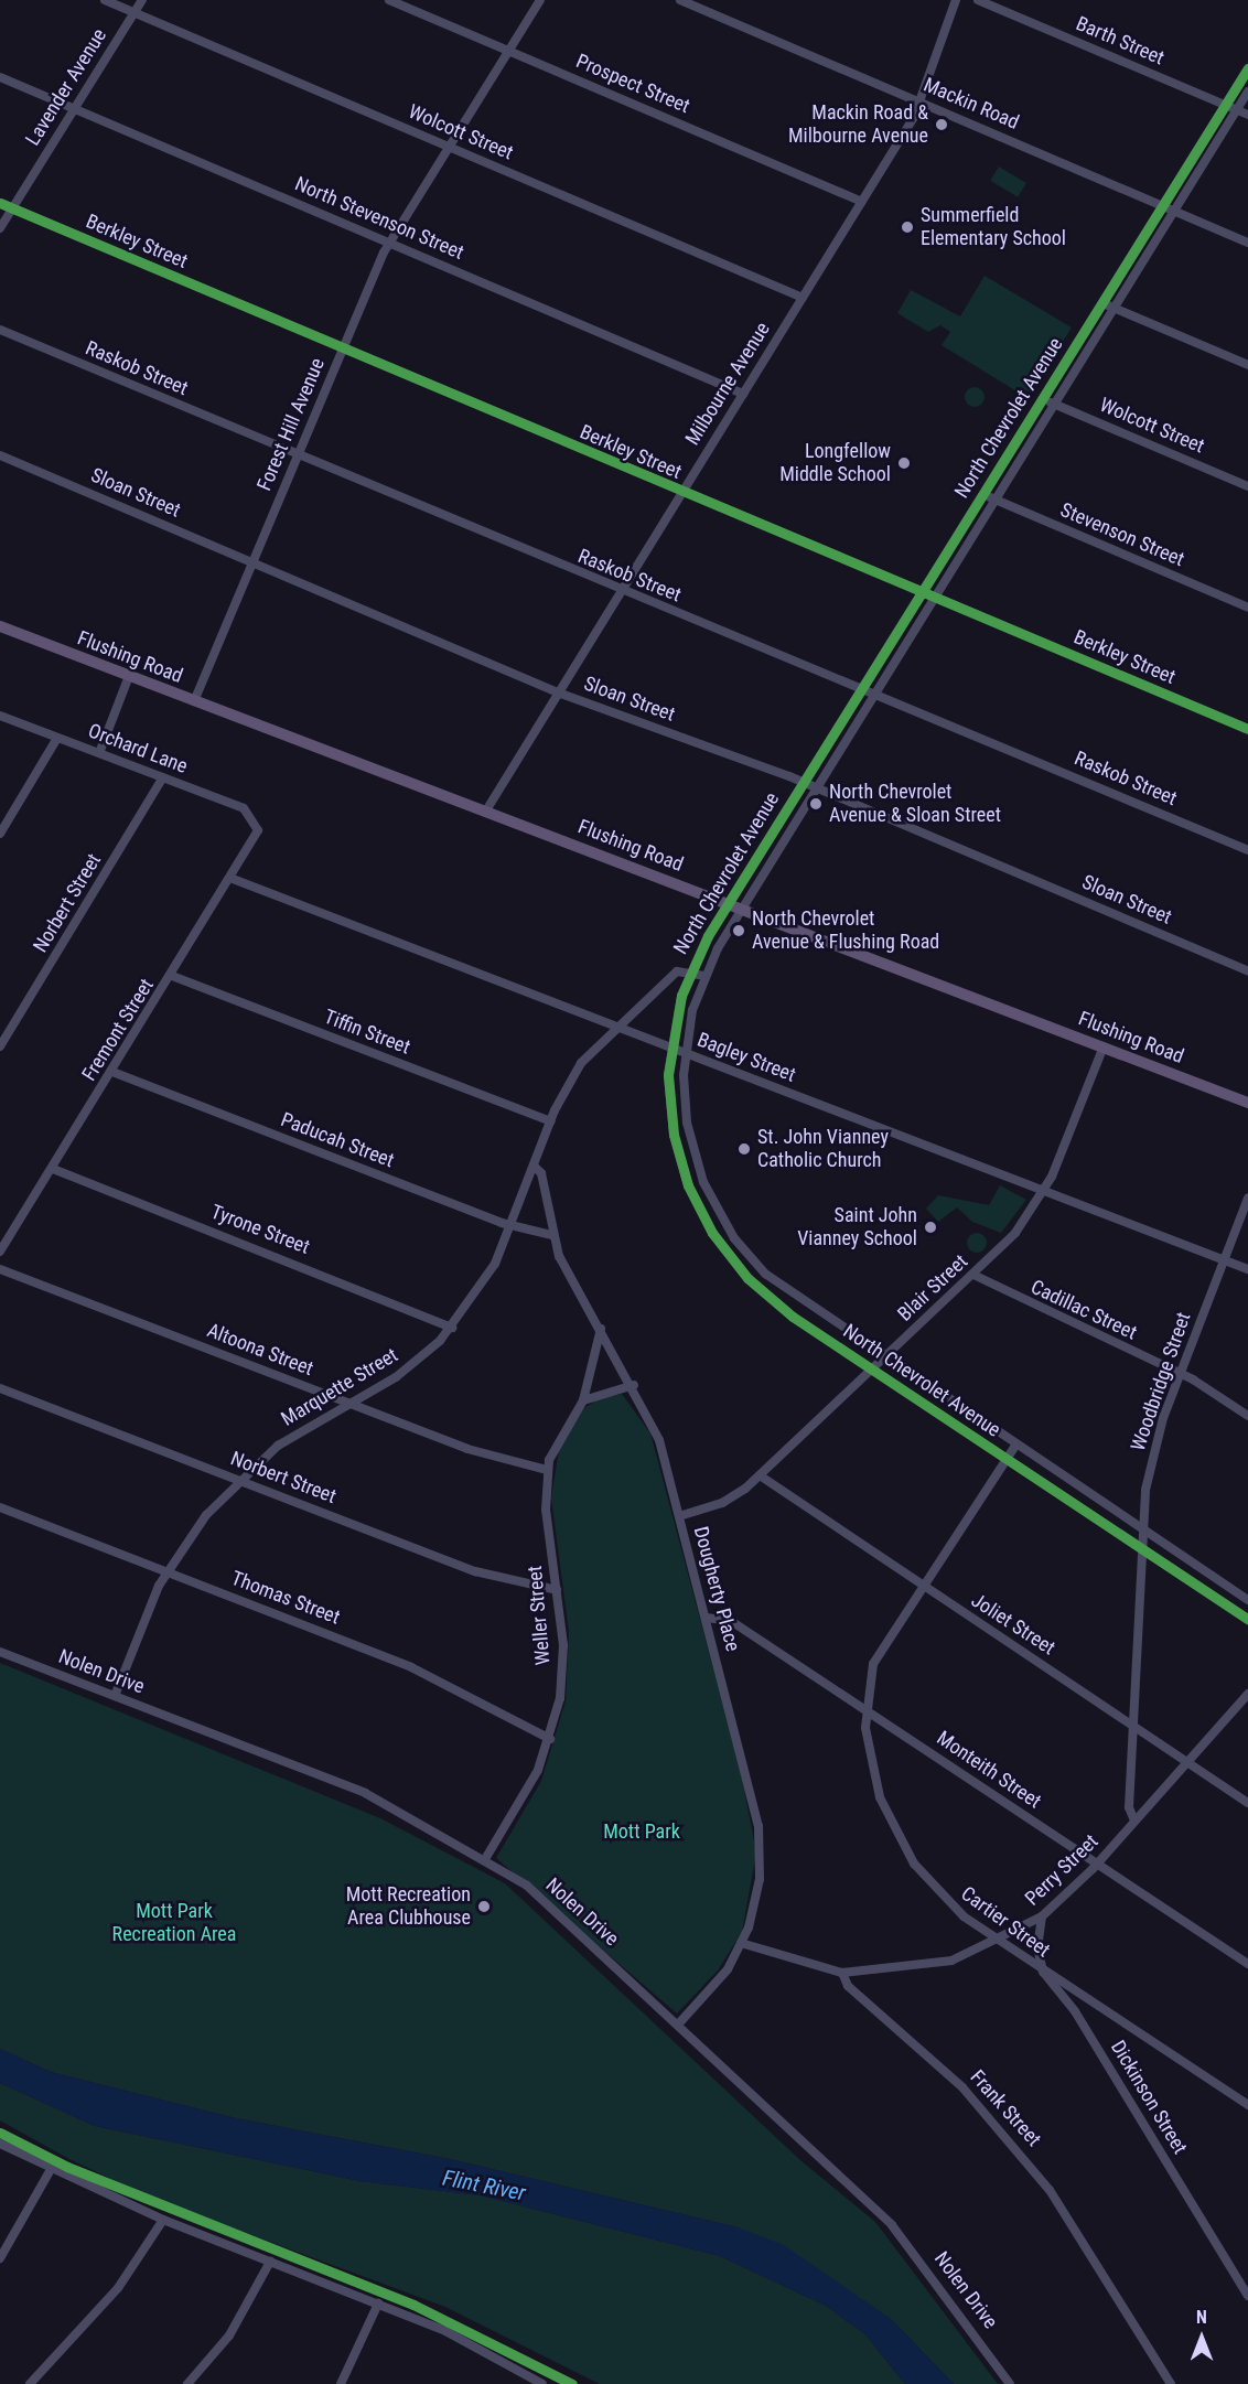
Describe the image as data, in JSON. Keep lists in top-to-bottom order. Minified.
{"streets":{"main road":["Flushing Road"],"street":["Barth Street","Prospect Street","Lavender Avenue","Mackin Road","Wolcott Street","North Stevenson Street","Berkley Street","Raskob Street","Milbourne Avenue","North Chevrolet Avenue","Forest Hill Avenue","Sloan Street","Stevenson Street","Orchard Lane","Norbert Street","Fremont Street","Tiffin Street","Bagley Street","Paducah Street","Tyrone Street","Blair Street","Cadillac Street","Altoona Street","Woodbridge Street","Marquette Street","Dougherty Place","Thomas Street","Weller Street","Joliet Street","Nolen Drive","Monteith Street","Perry Street","Cartier Street","Dickinson Street","Frank Street"]},"crossings":[["Barth Street","North Chevrolet Avenue"],["Prospect Street","Milbourne Avenue"],["Prospect Street","Forest Hill Avenue"],["Lavender Avenue","Wolcott Street"],["Lavender Avenue","North Stevenson Street"],["Lavender Avenue","Berkley Street"],["Mackin Road","Milbourne Avenue"],["Mackin Road","North Chevrolet Avenue"],["Wolcott Street","Milbourne Avenue"],["Wolcott Street","North Chevrolet Avenue"],["Wolcott Street","Forest Hill Avenue"],["North Stevenson Street","Milbourne Avenue"],["North Stevenson Street","Forest Hill Avenue"],["Berkley Street","Milbourne Avenue"],["Berkley Street","North Chevrolet Avenue"],["Berkley Street","Forest Hill Avenue"],["Raskob Street","Milbourne Avenue"],["Raskob Street","North Chevrolet Avenue"],["Raskob Street","Forest Hill Avenue"],["Milbourne Avenue","Sloan Street"],["Milbourne Avenue","Flushing Road"],["North Chevrolet Avenue","Sloan Street"],["North Chevrolet Avenue","Stevenson Street"],["North Chevrolet Avenue","Flushing Road"],["North Chevrolet Avenue","Bagley Street"],["North Chevrolet Avenue","Blair Street"],["North Chevrolet Avenue","Woodbridge Street"],["North Chevrolet Avenue","Marquette Street"],["North Chevrolet Avenue","Cartier Street"],["Forest Hill Avenue","Sloan Street"],["Forest Hill Avenue","Flushing Road"],["Flushing Road","Blair Street"],["Orchard Lane","Norbert Street"],["Orchard Lane","Fremont Street"],["Norbert Street","Marquette Street"],["Norbert Street","Weller Street"],["Fremont Street","Tiffin Street"],["Fremont Street","Bagley Street"],["Fremont Street","Paducah Street"],["Fremont Street","Tyrone Street"],["Tiffin Street","Marquette Street"],["Bagley Street","Blair Street"],["Bagley Street","Woodbridge Street"],["Bagley Street","Marquette Street"],["Paducah Street","Marquette Street"],["Paducah Street","Dougherty Place"],["Tyrone Street","Marquette Street"],["Blair Street","Cadillac Street"],["Blair Street","Dougherty Place"],["Blair Street","Joliet Street"],["Cadillac Street","Woodbridge Street"],["Altoona Street","Marquette Street"],["Altoona Street","Weller Street"],["Woodbridge Street","Joliet Street"],["Woodbridge Street","Perry Street"],["Marquette Street","Dougherty Place"],["Marquette Street","Thomas Street"],["Marquette Street","Nolen Drive"],["Dougherty Place","Weller Street"],["Dougherty Place","Nolen Drive"],["Dougherty Place","Monteith Street"],["Thomas Street","Weller Street"],["Weller Street","Nolen Drive"],["Joliet Street","Perry Street"],["Joliet Street","Cartier Street"],["Monteith Street","Perry Street"],["Monteith Street","Cartier Street"],["Perry Street","Cartier Street"],["Perry Street","Dickinson Street"],["Perry Street","Frank Street"],["Cartier Street","Dickinson Street"]],"water":["Flint River"],"parks":["Mott Park","Mott Park Recreation Area"],"places":["Mackin Road & Milbourne Avenue","Summerfield Elementary School","Longfellow Middle School","North Chevrolet Avenue & Sloan Street","North Chevrolet Avenue & Flushing Road","St. John Vianney Catholic Church","Saint John Vianney School","Mott Recreation Area Clubhouse"],"north":"top"}
